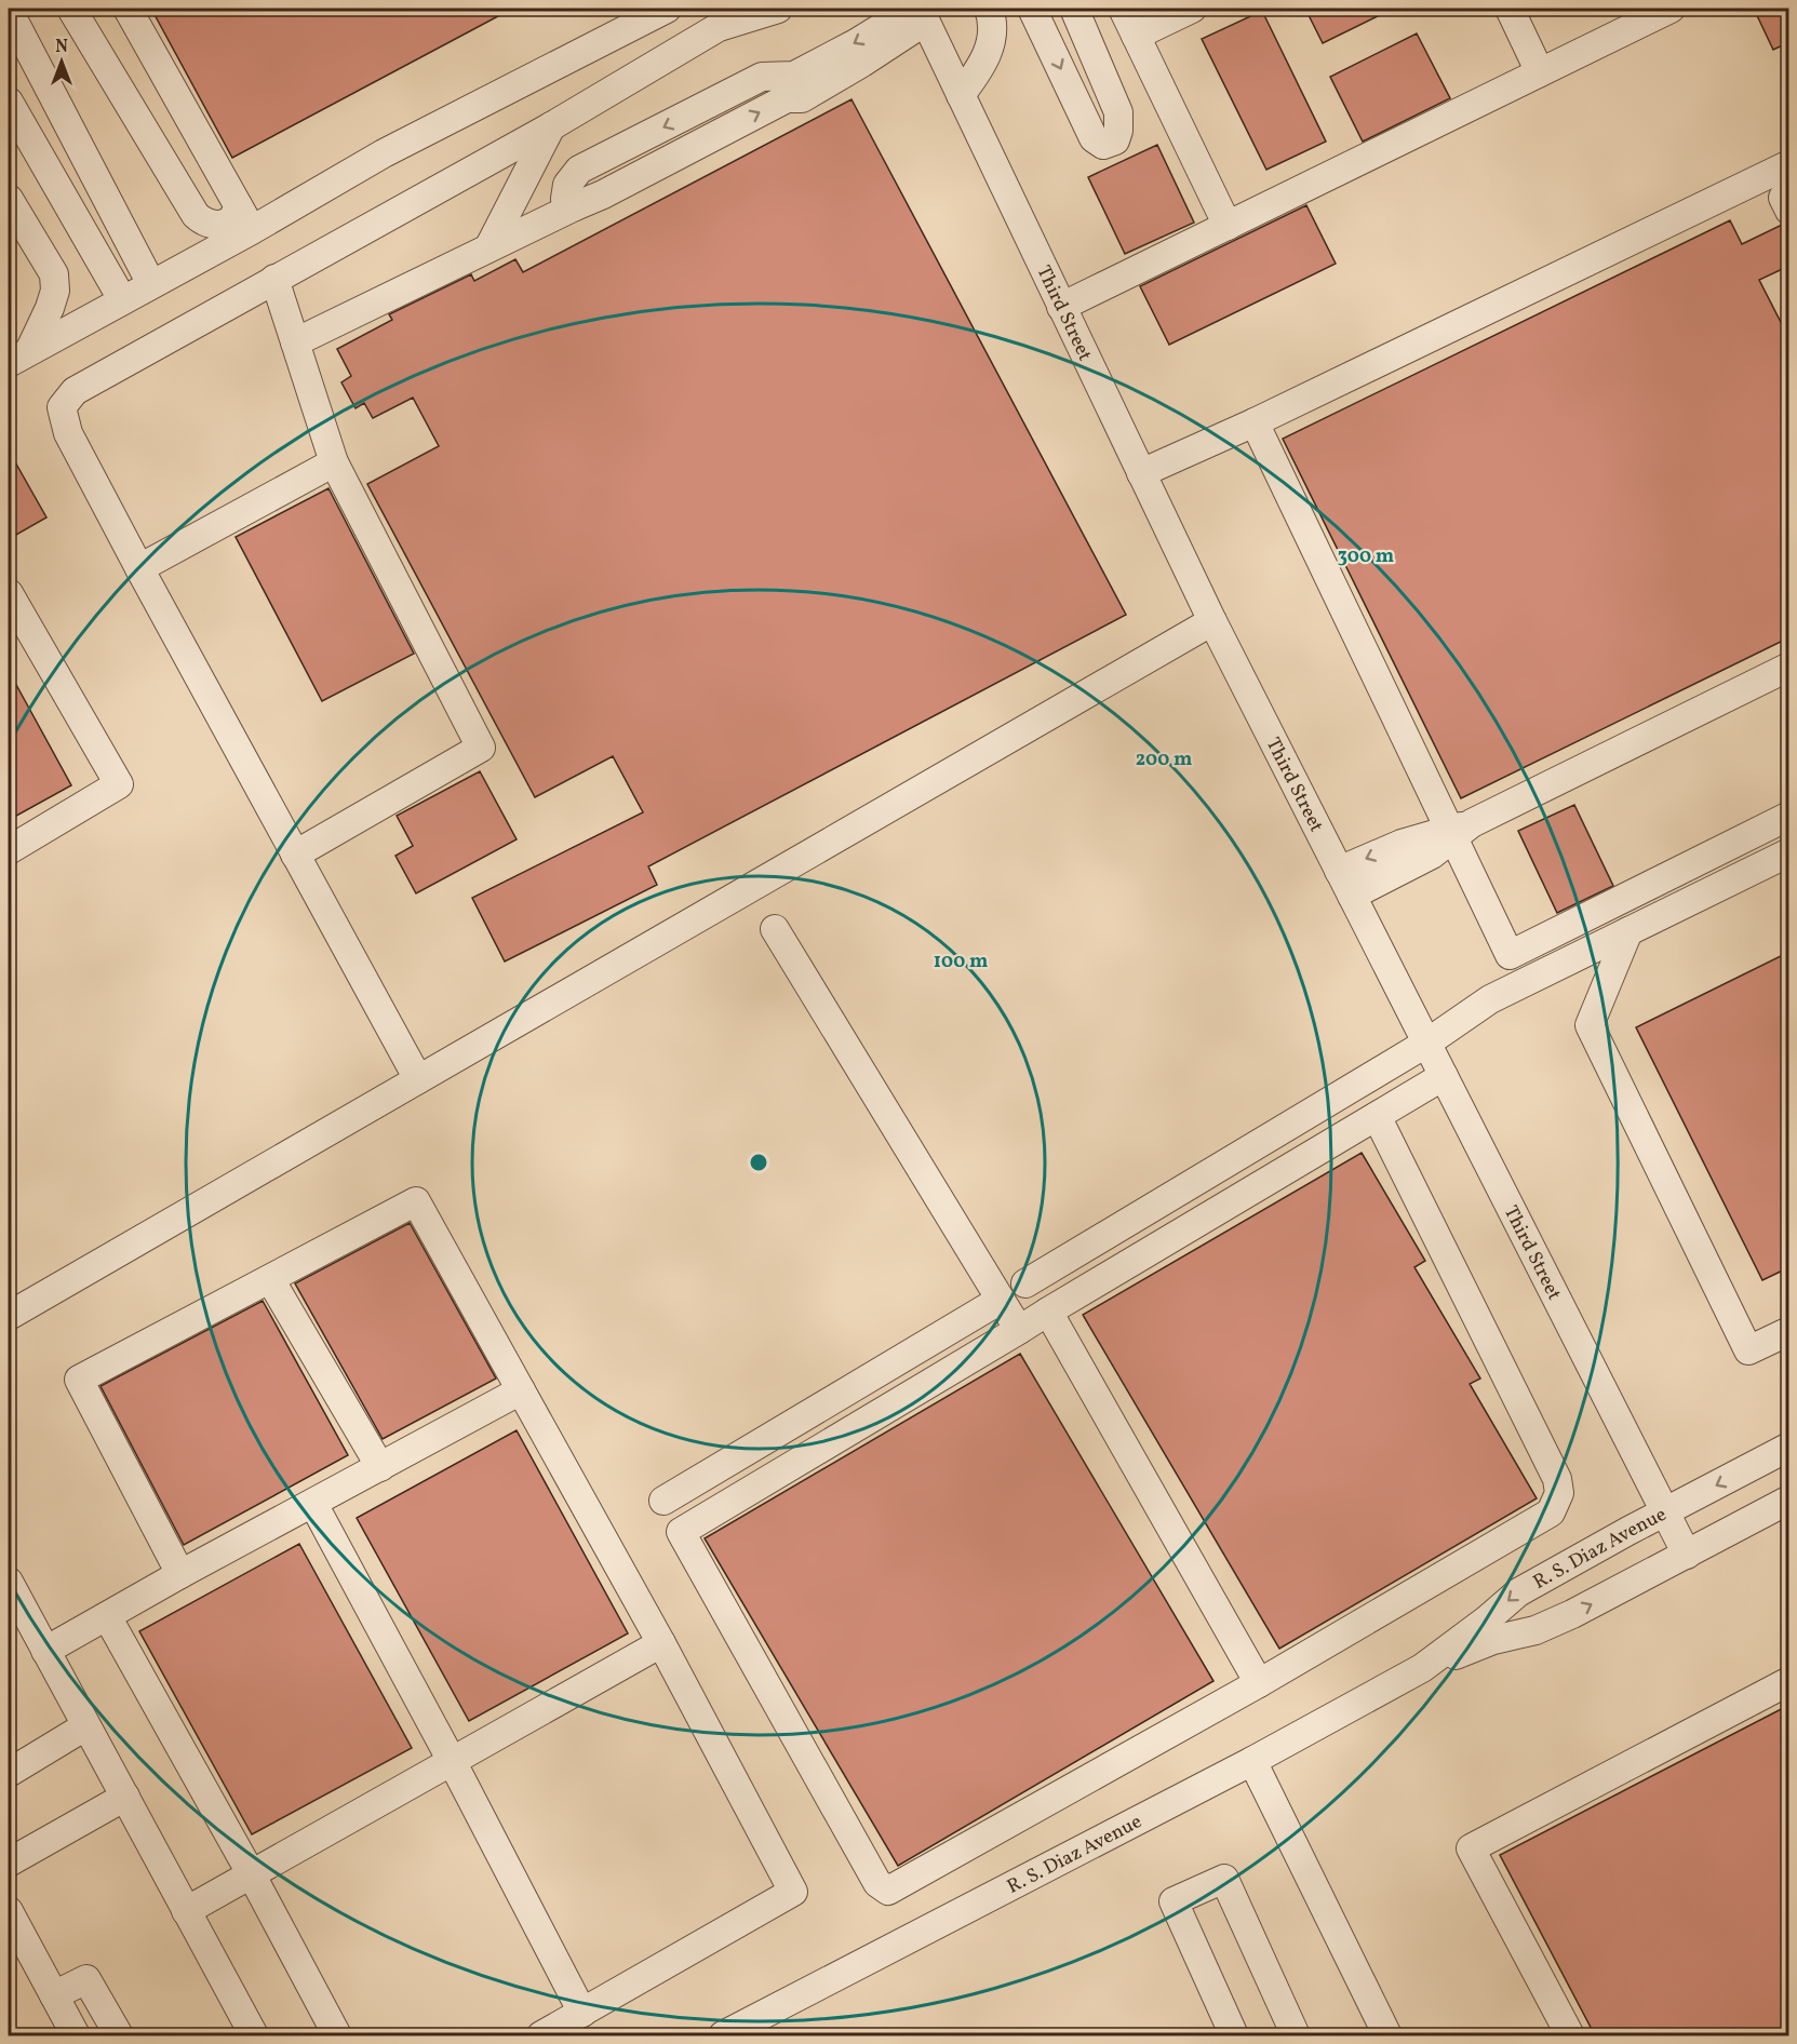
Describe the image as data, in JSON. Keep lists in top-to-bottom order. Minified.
{"streets":{"street":["Third Street","R. S. Diaz Avenue"]},"crossings":[["Third Street","R. S. Diaz Avenue"]],"north":"top","rings":["300 m","200 m","100 m"]}
